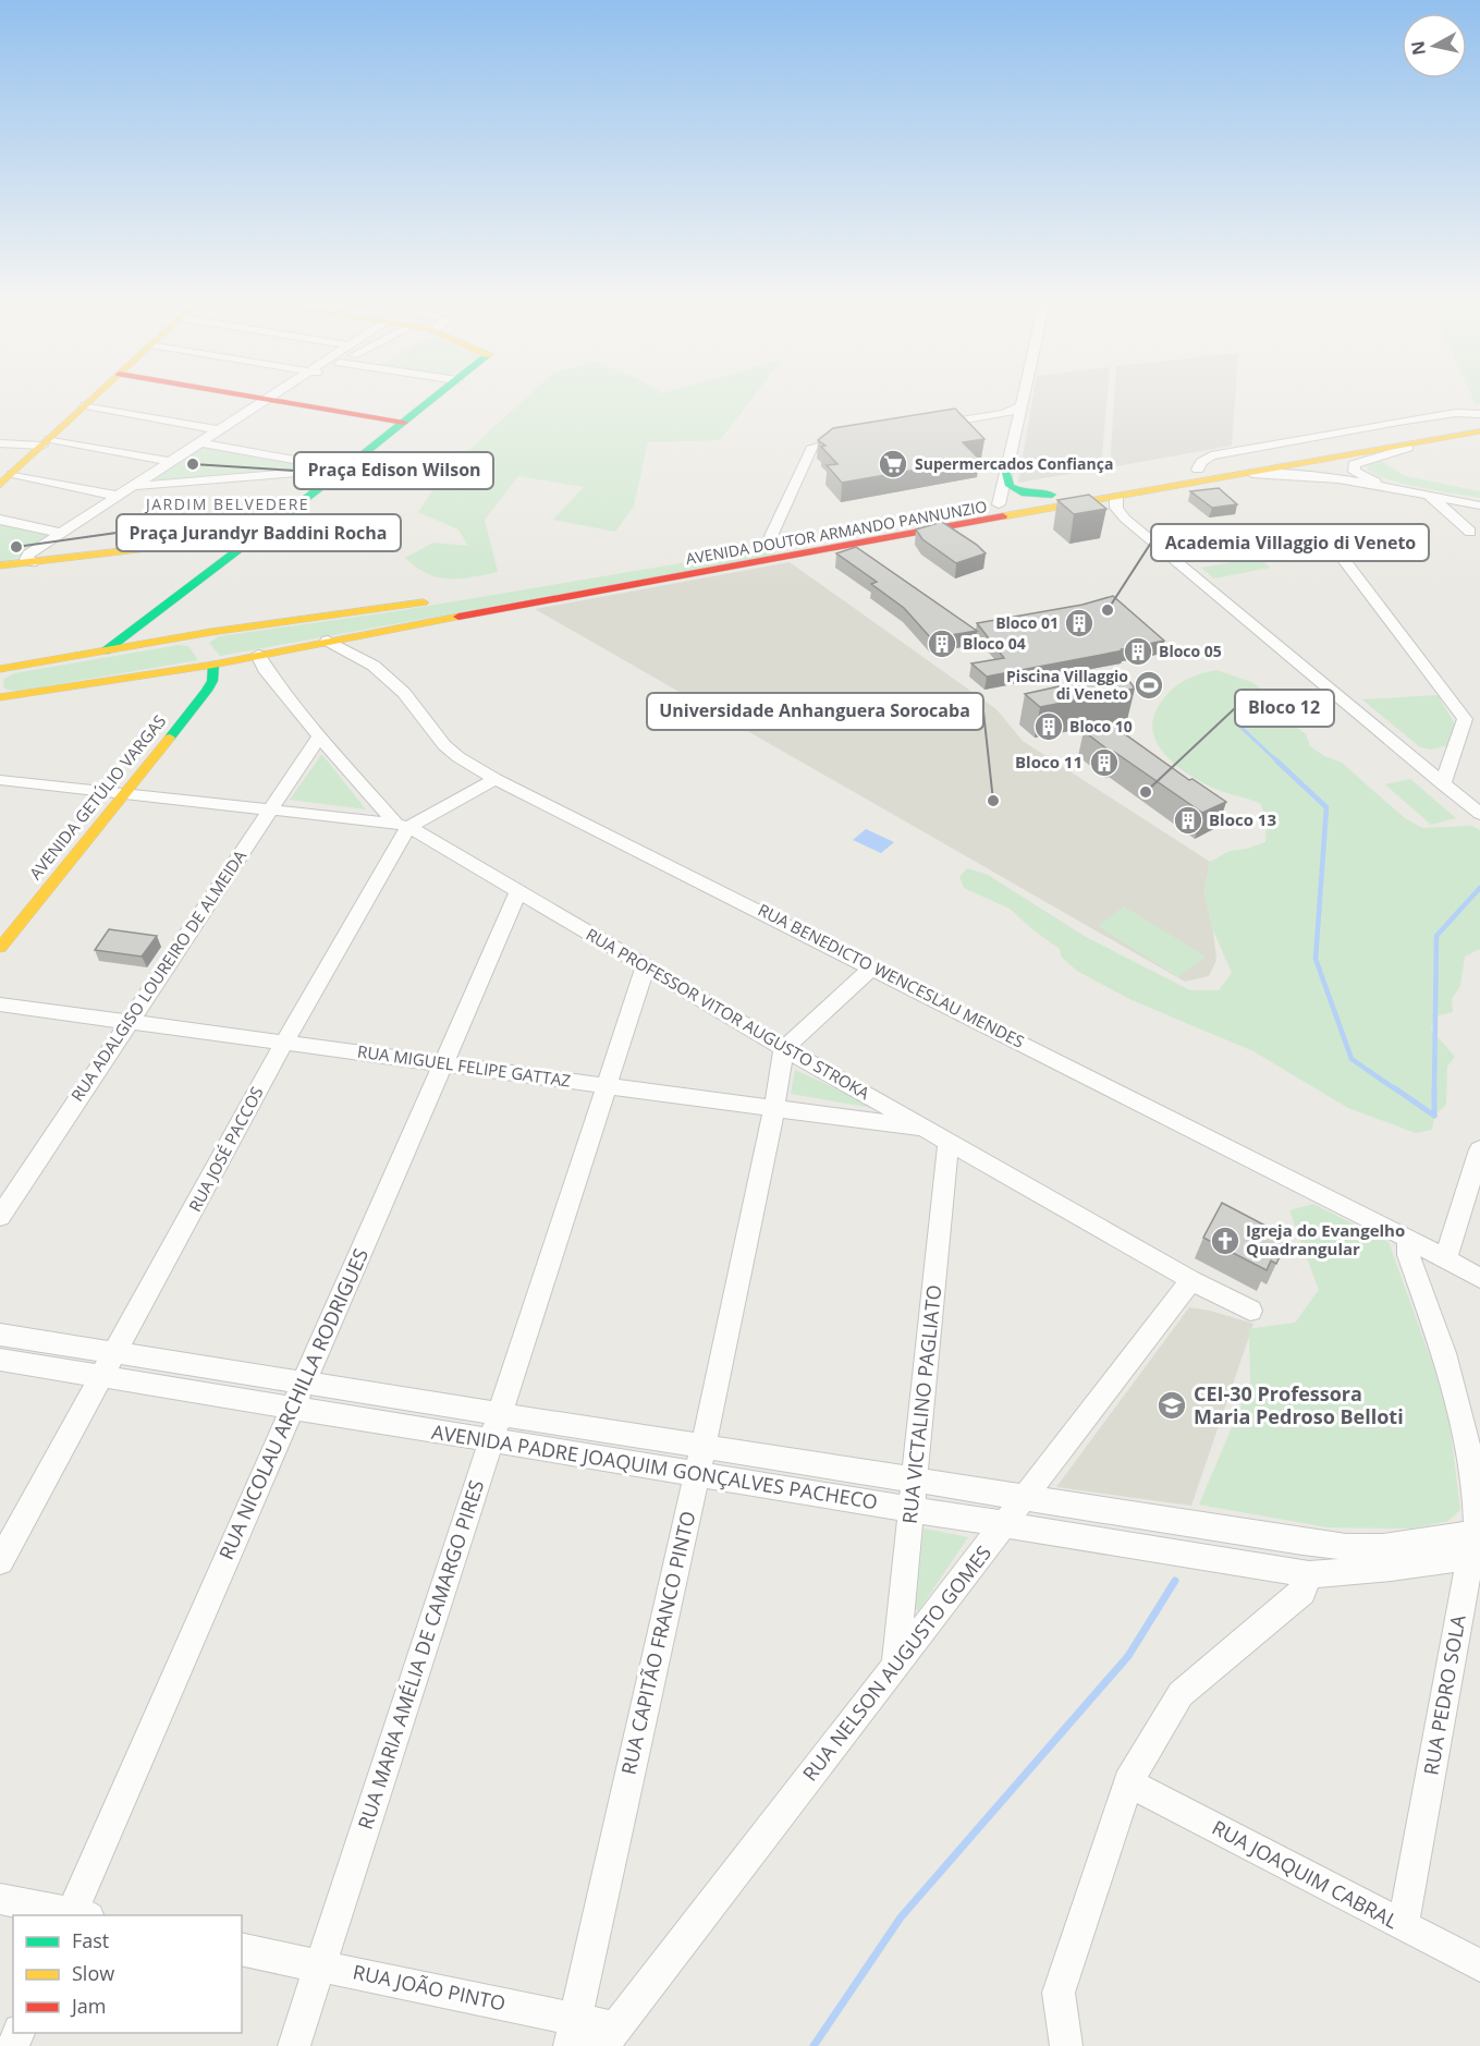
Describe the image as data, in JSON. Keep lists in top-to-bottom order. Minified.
{"streets":{"main road":["AVENIDA DOUTOR ARMANDO PANNUNZIO","AVENIDA GETÚLIO VARGAS"],"street":["RUA ADALGISO LOUREIRO DE ALMEIDA","RUA BENEDICTO WENCESLAU MENDES","RUA PROFESSOR VITOR AUGUSTO STROKA","RUA MIGUEL FELIPE GATTAZ","RUA JOSÉ PACCOS","RUA NICOLAU ARCHILLA RODRIGUES","RUA VICTALINO PAGLIATO","AVENIDA PADRE JOAQUIM GONÇALVES PACHECO","RUA CAPITÃO FRANCO PINTO","RUA MARIA AMÉLIA DE CAMARGO PIRES","RUA NELSON AUGUSTO GOMES","RUA PEDRO SOLA","RUA JOAQUIM CABRAL","RUA JOÃO PINTO"]},"crossings":[["AVENIDA DOUTOR ARMANDO PANNUNZIO","AVENIDA GETÚLIO VARGAS"],["AVENIDA DOUTOR ARMANDO PANNUNZIO","RUA BENEDICTO WENCESLAU MENDES"],["AVENIDA DOUTOR ARMANDO PANNUNZIO","RUA PROFESSOR VITOR AUGUSTO STROKA"],["RUA ADALGISO LOUREIRO DE ALMEIDA","RUA PROFESSOR VITOR AUGUSTO STROKA"],["RUA ADALGISO LOUREIRO DE ALMEIDA","RUA MIGUEL FELIPE GATTAZ"],["RUA BENEDICTO WENCESLAU MENDES","RUA PEDRO SOLA"],["RUA PROFESSOR VITOR AUGUSTO STROKA","RUA MIGUEL FELIPE GATTAZ"],["RUA PROFESSOR VITOR AUGUSTO STROKA","RUA JOSÉ PACCOS"],["RUA PROFESSOR VITOR AUGUSTO STROKA","RUA NICOLAU ARCHILLA RODRIGUES"],["RUA PROFESSOR VITOR AUGUSTO STROKA","RUA VICTALINO PAGLIATO"],["RUA PROFESSOR VITOR AUGUSTO STROKA","RUA CAPITÃO FRANCO PINTO"],["RUA PROFESSOR VITOR AUGUSTO STROKA","RUA MARIA AMÉLIA DE CAMARGO PIRES"],["RUA PROFESSOR VITOR AUGUSTO STROKA","RUA NELSON AUGUSTO GOMES"],["RUA MIGUEL FELIPE GATTAZ","RUA JOSÉ PACCOS"],["RUA MIGUEL FELIPE GATTAZ","RUA NICOLAU ARCHILLA RODRIGUES"],["RUA MIGUEL FELIPE GATTAZ","RUA VICTALINO PAGLIATO"],["RUA MIGUEL FELIPE GATTAZ","RUA CAPITÃO FRANCO PINTO"],["RUA MIGUEL FELIPE GATTAZ","RUA MARIA AMÉLIA DE CAMARGO PIRES"],["RUA JOSÉ PACCOS","AVENIDA PADRE JOAQUIM GONÇALVES PACHECO"],["RUA NICOLAU ARCHILLA RODRIGUES","AVENIDA PADRE JOAQUIM GONÇALVES PACHECO"],["RUA VICTALINO PAGLIATO","AVENIDA PADRE JOAQUIM GONÇALVES PACHECO"],["RUA VICTALINO PAGLIATO","RUA NELSON AUGUSTO GOMES"],["AVENIDA PADRE JOAQUIM GONÇALVES PACHECO","RUA CAPITÃO FRANCO PINTO"],["AVENIDA PADRE JOAQUIM GONÇALVES PACHECO","RUA MARIA AMÉLIA DE CAMARGO PIRES"],["AVENIDA PADRE JOAQUIM GONÇALVES PACHECO","RUA NELSON AUGUSTO GOMES"],["AVENIDA PADRE JOAQUIM GONÇALVES PACHECO","RUA PEDRO SOLA"],["RUA CAPITÃO FRANCO PINTO","RUA JOÃO PINTO"],["RUA MARIA AMÉLIA DE CAMARGO PIRES","RUA JOÃO PINTO"],["RUA NELSON AUGUSTO GOMES","RUA JOÃO PINTO"],["RUA PEDRO SOLA","RUA JOAQUIM CABRAL"]],"districts":["JARDIM BELVEDERE"],"places":{"other":["Praça Edison Wilson","Praça Jurandyr Baddini Rocha","Academia Villaggio di Veneto","Bloco 12","Universidade Anhanguera Sorocaba"],"supermarket":["Supermercados Confiança"],"building":["Bloco 01","Bloco 04","Bloco 05","Bloco 10","Bloco 11","Bloco 13"],"sports":["Piscina Villaggio di Veneto"],"church":["Igreja do Evangelho Quadrangular"],"school or university":["CEI-30 Professora Maria Pedroso Belloti"]},"legend":["Fast","Slow","Jam"],"north":"left"}
